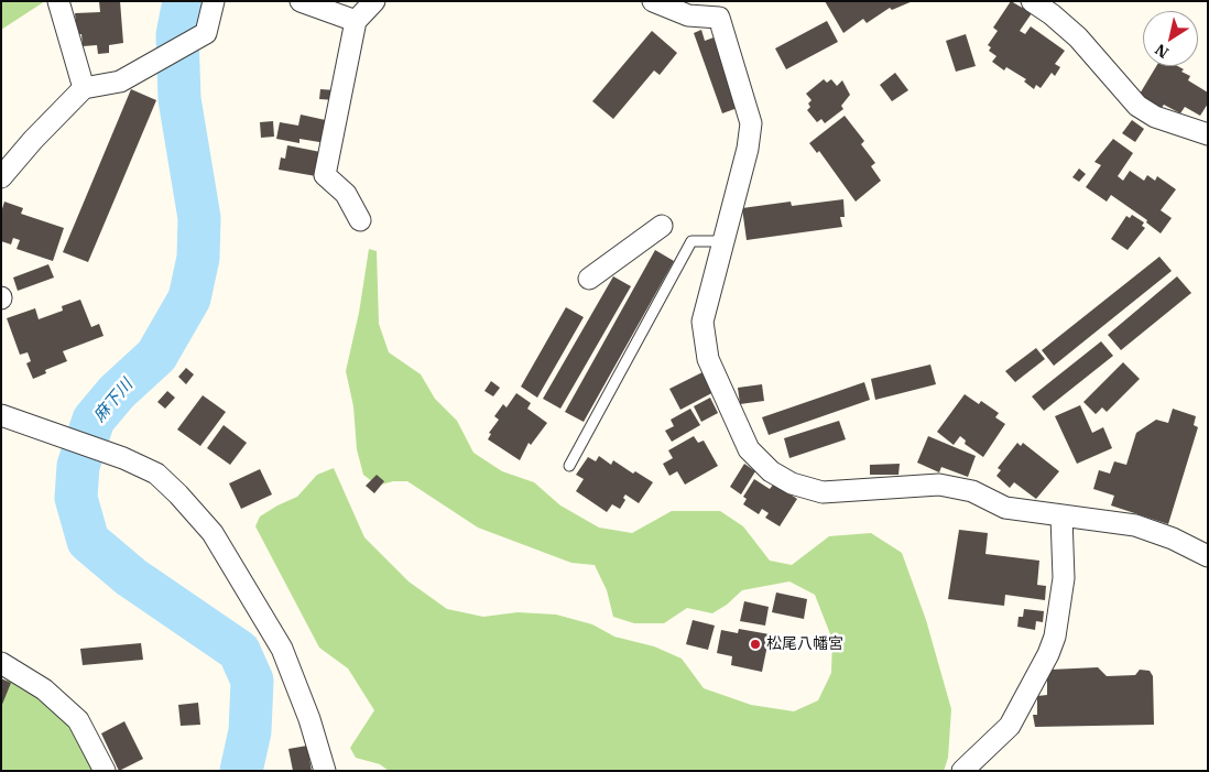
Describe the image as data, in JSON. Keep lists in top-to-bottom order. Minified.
{"water":["麻下川"],"places":["松尾八幡宮"],"north":"bottom left"}
